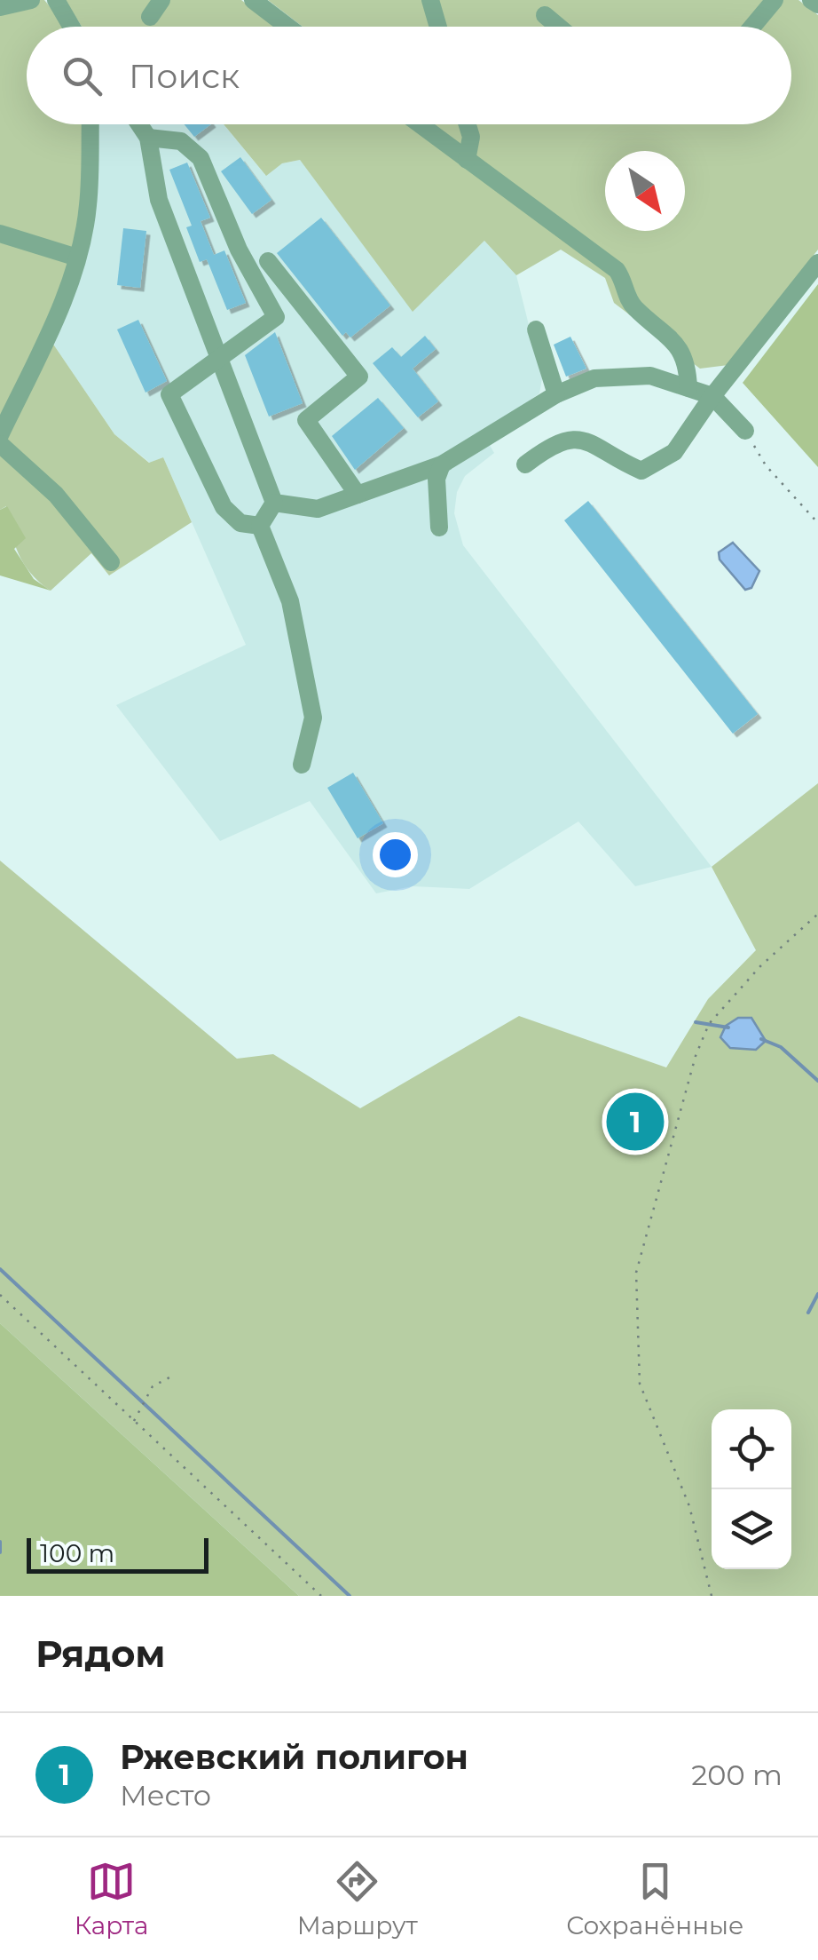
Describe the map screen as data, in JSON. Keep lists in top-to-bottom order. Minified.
{"scale_bar":"100 m","north":"bottom right","page":{"search":"Поиск","pins":"1","scale":"100 m","heading":"Рядом","list":[{"mark":"1","name":"Ржевский полигон","note":"Место","value":"200 m"}],"nav":["Карта","Маршрут","Сохранённые"]}}
